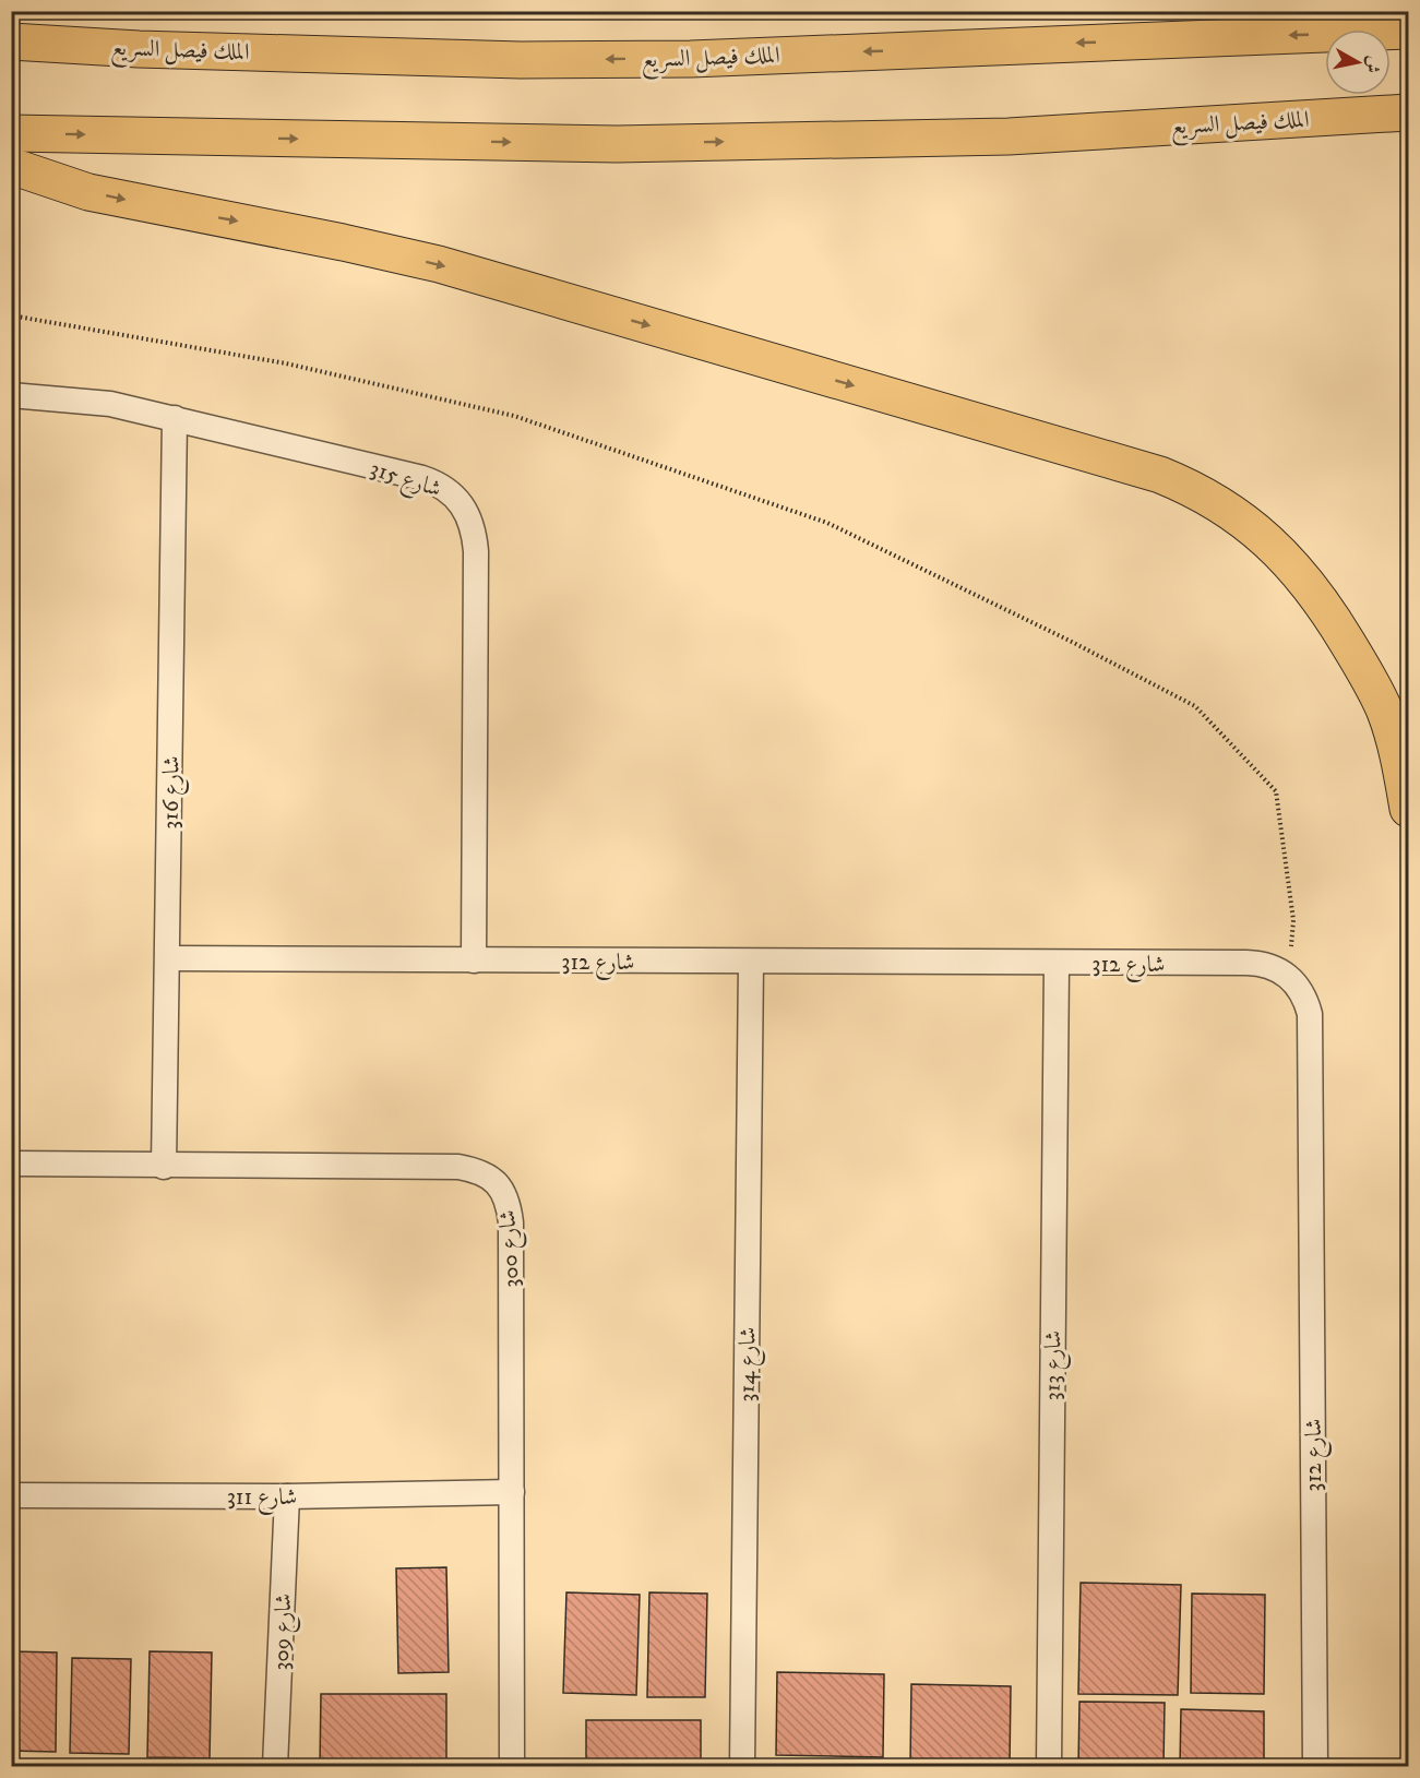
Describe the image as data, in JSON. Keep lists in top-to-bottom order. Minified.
{"streets":{"highway":["الملك فيصل السريع"],"street":["شارع 315","شارع 316","شارع 312","شارع 300","شارع 314","شارع 313","شارع 311","شارع 309"]},"crossings":[["شارع 315","شارع 316"],["شارع 315","شارع 312"],["شارع 316","شارع 312"],["شارع 316","شارع 300"],["شارع 312","شارع 314"],["شارع 312","شارع 313"],["شارع 300","شارع 311"],["شارع 311","شارع 309"]],"north":"right"}
